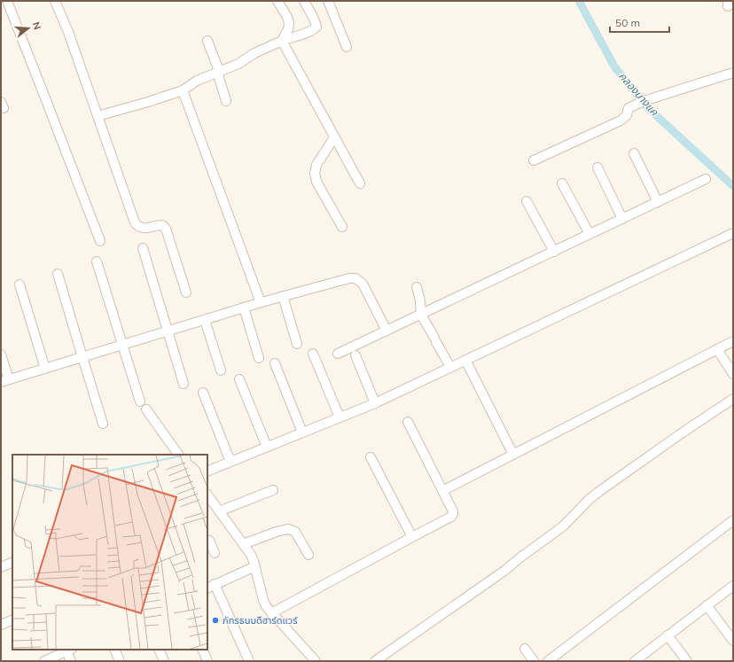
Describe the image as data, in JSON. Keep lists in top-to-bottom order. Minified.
{"water":["คลองบางแค"],"places":["ภัทรธนบดีฮาร์ดแวร์"],"scale_bar":"50 m","north":"right"}
